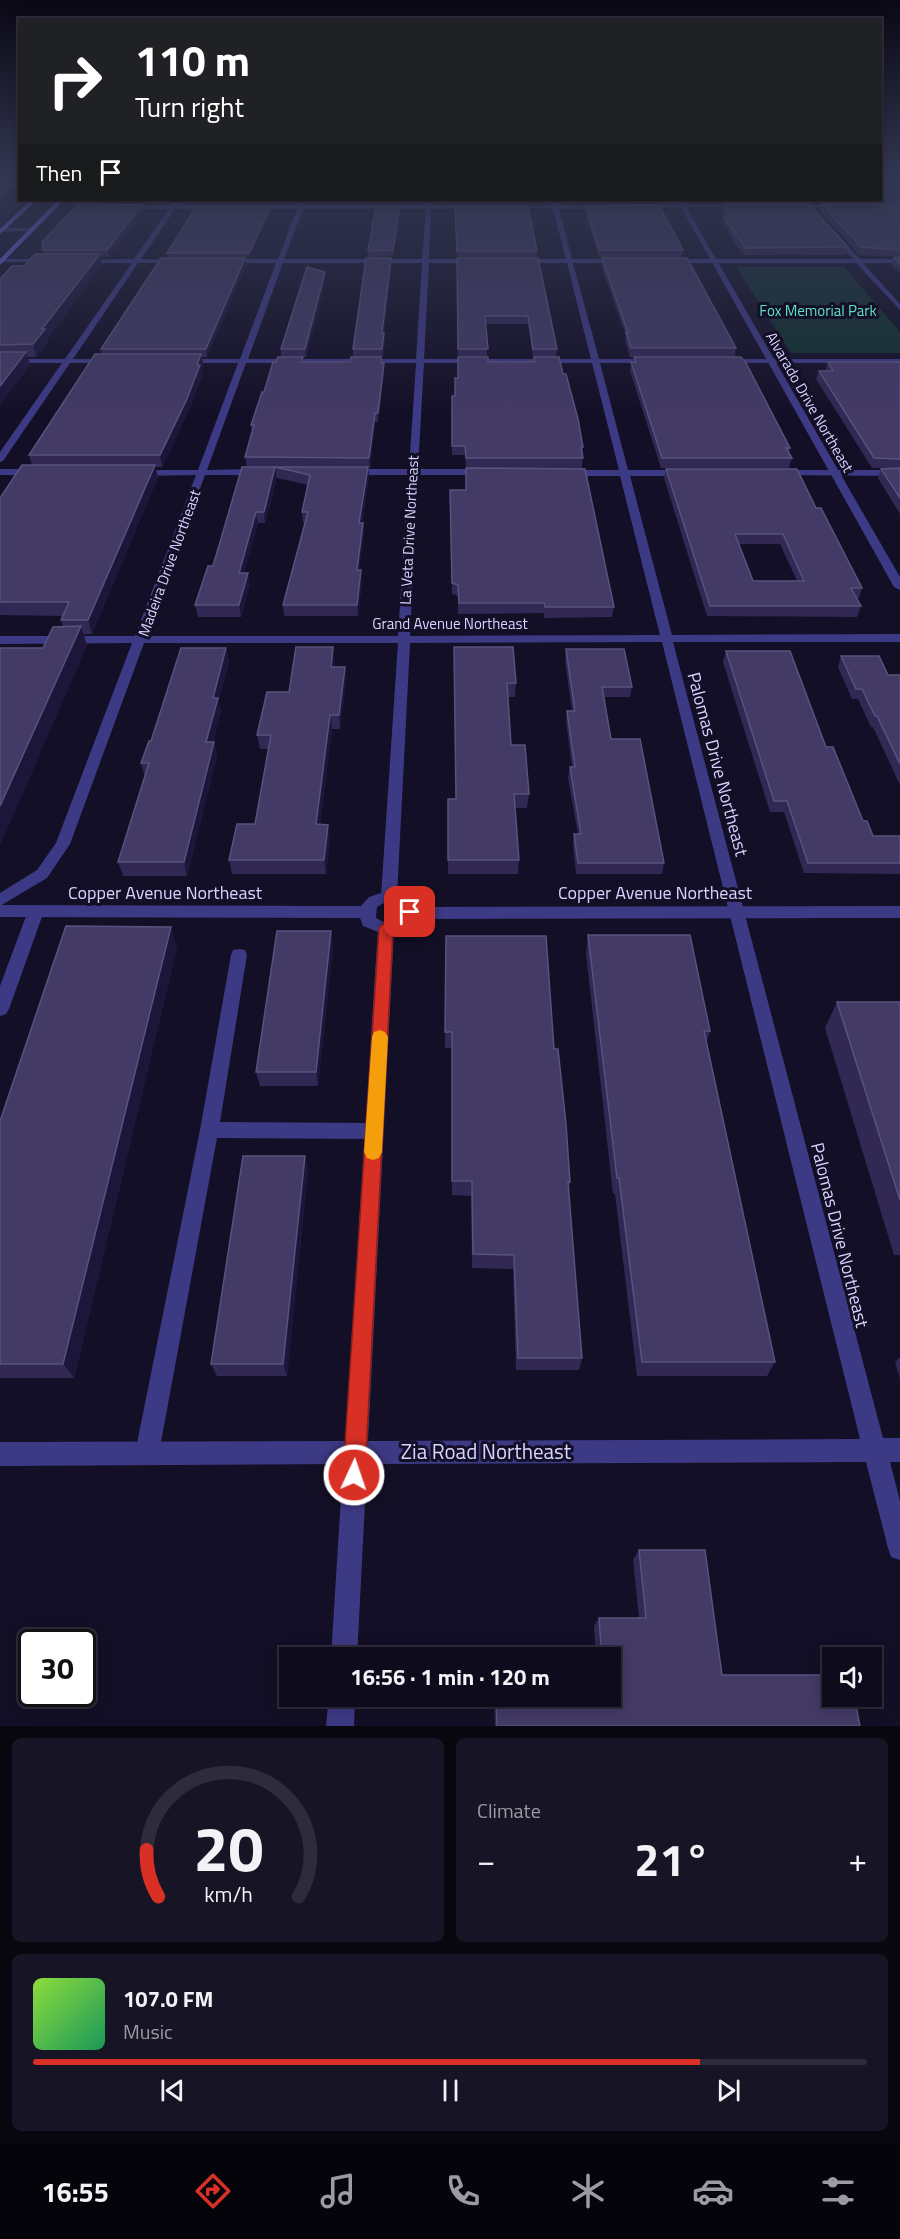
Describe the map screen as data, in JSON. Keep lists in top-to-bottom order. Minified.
{"streets":{"street":["Alvarado Drive Northeast","La Veta Drive Northeast","Madeira Drive Northeast","Grand Avenue Northeast","Palomas Drive Northeast","Copper Avenue Northeast","Zia Road Northeast"]},"crossings":[["La Veta Drive Northeast","Grand Avenue Northeast"],["La Veta Drive Northeast","Copper Avenue Northeast"],["Madeira Drive Northeast","Grand Avenue Northeast"],["Grand Avenue Northeast","Palomas Drive Northeast"],["Palomas Drive Northeast","Copper Avenue Northeast"],["Palomas Drive Northeast","Zia Road Northeast"]],"parks":["Fox Memorial Park"],"page":{"turn":["110 m","Turn right"],"then":"Then","limit":"30","trip":"16:56 · 1 min · 120 m","tile":"Climate","heat":["−","21°","+"],"song":["107.0 FM","Music"],"tabs":"16:55","gauge":["20","km/h"]}}
